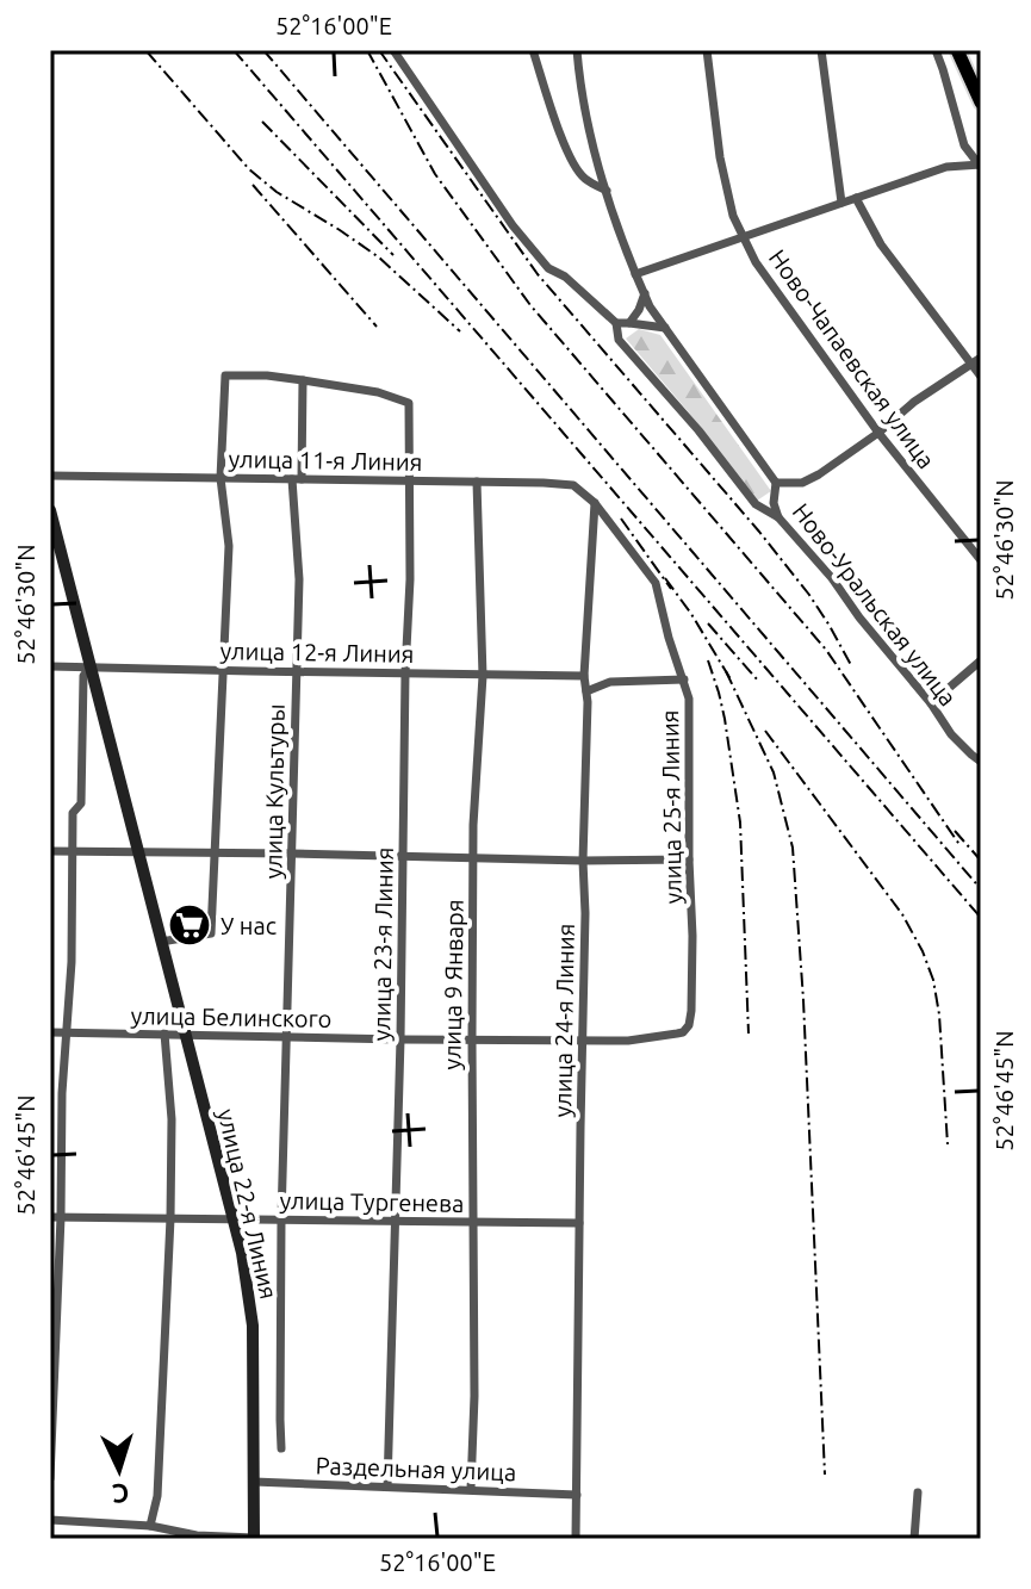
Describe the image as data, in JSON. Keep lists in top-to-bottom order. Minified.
{"streets":{"main road":["улица 22-я Линия"],"street":["Ново-Чапаевская улица","улица 11-я Линия","Ново-Уральская улица","улица 12-я Линия","улица Культуры","улица 25-я Линия","улица 23-я Линия","улица 9 Января","улица Белинского","улица 24-я Линия","улица Тургенева","Раздельная улица"]},"crossings":[["улица 11-я Линия","улица Культуры"],["улица 11-я Линия","улица 25-я Линия"],["улица 11-я Линия","улица 23-я Линия"],["улица 11-я Линия","улица 9 Января"],["улица 11-я Линия","улица 24-я Линия"],["улица 12-я Линия","улица Культуры"],["улица 12-я Линия","улица 23-я Линия"],["улица 12-я Линия","улица 9 Января"],["улица 12-я Линия","улица 24-я Линия"],["улица 12-я Линия","улица 22-я Линия"],["улица Культуры","улица 23-я Линия"],["улица Культуры","улица Белинского"],["улица Культуры","улица Тургенева"],["улица 25-я Линия","улица Белинского"],["улица 25-я Линия","улица 24-я Линия"],["улица 23-я Линия","улица Белинского"],["улица 23-я Линия","улица Тургенева"],["улица 23-я Линия","Раздельная улица"],["улица 9 Января","улица Белинского"],["улица 9 Января","улица Тургенева"],["улица 9 Января","Раздельная улица"],["улица Белинского","улица 24-я Линия"],["улица Белинского","улица 22-я Линия"],["улица 24-я Линия","улица Тургенева"],["улица 24-я Линия","Раздельная улица"],["улица Тургенева","улица 22-я Линия"],["улица 22-я Линия","Раздельная улица"]],"places":{"supermarket":["У нас"]},"north":"bottom","coordinates":["52°16'00\"E","52°46'30\"N","52°46'45\"N"]}
